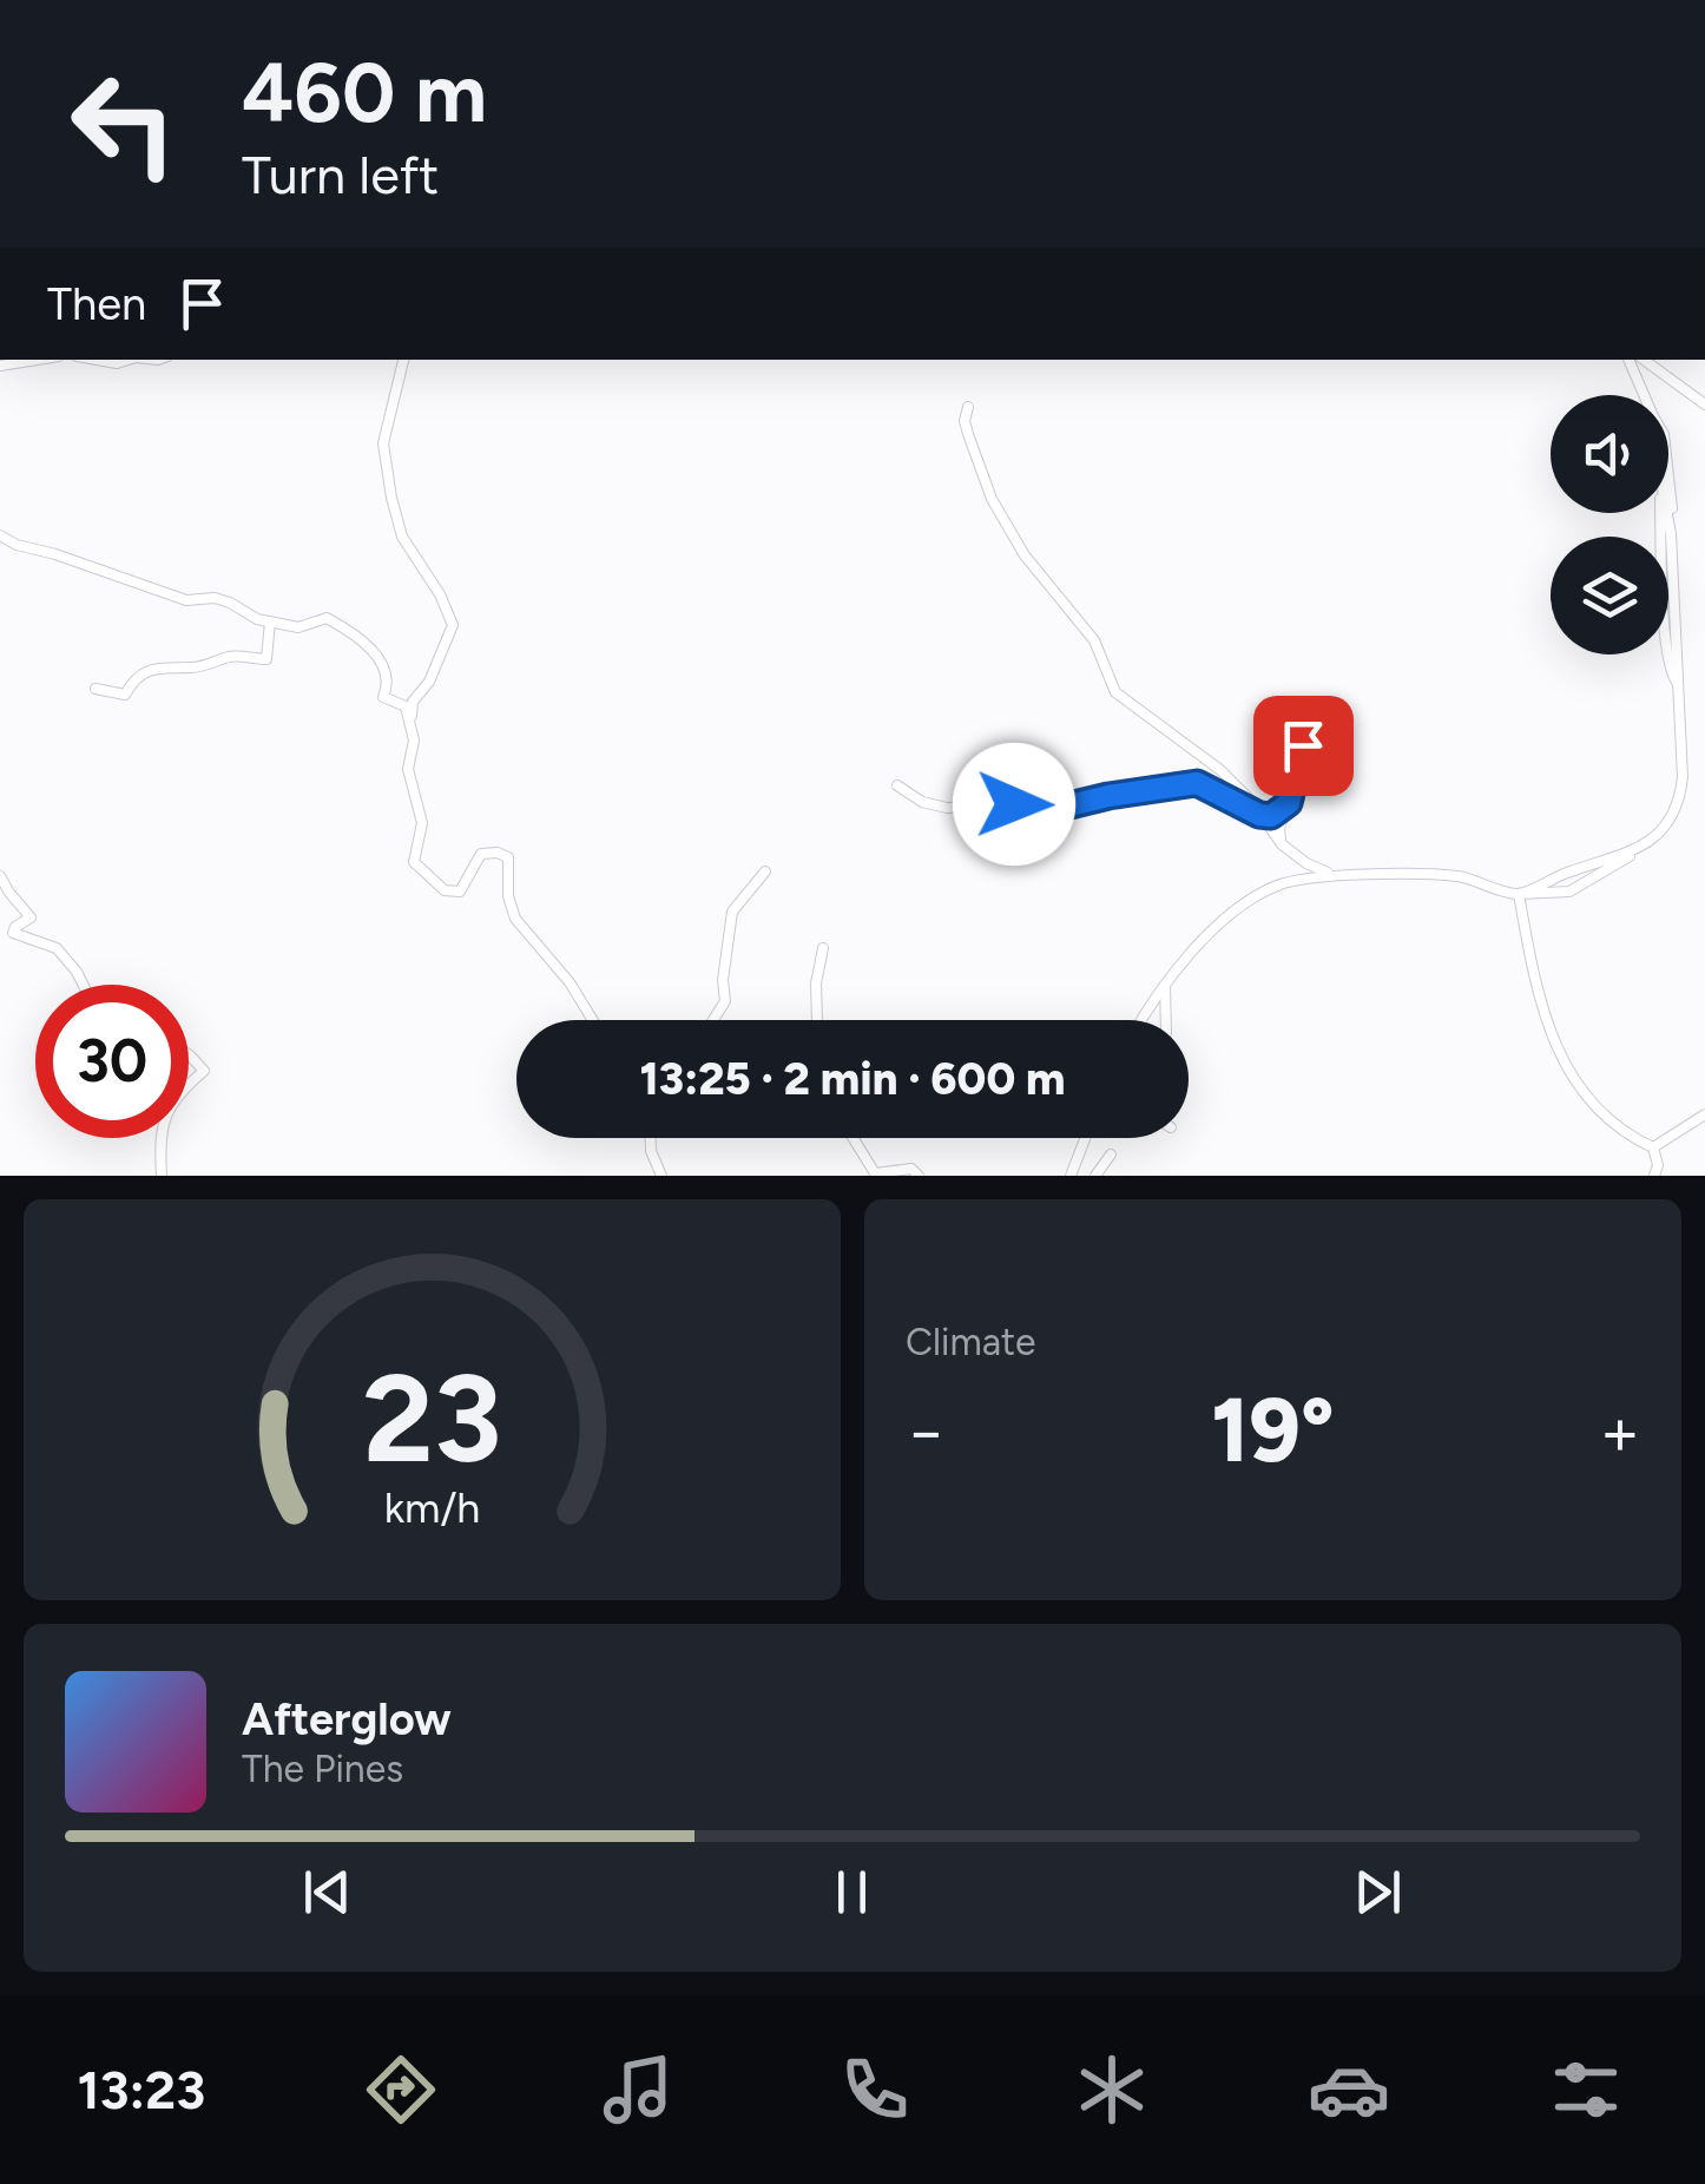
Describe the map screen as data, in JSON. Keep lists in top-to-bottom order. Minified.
{"page":{"turn":["460 m","Turn left"],"then":"Then","limit":"30","trip":"13:25 · 2 min · 600 m","tile":"Climate","heat":["−","19°","+"],"song":["Afterglow","The Pines"],"tabs":"13:23","gauge":["23","km/h"]}}
